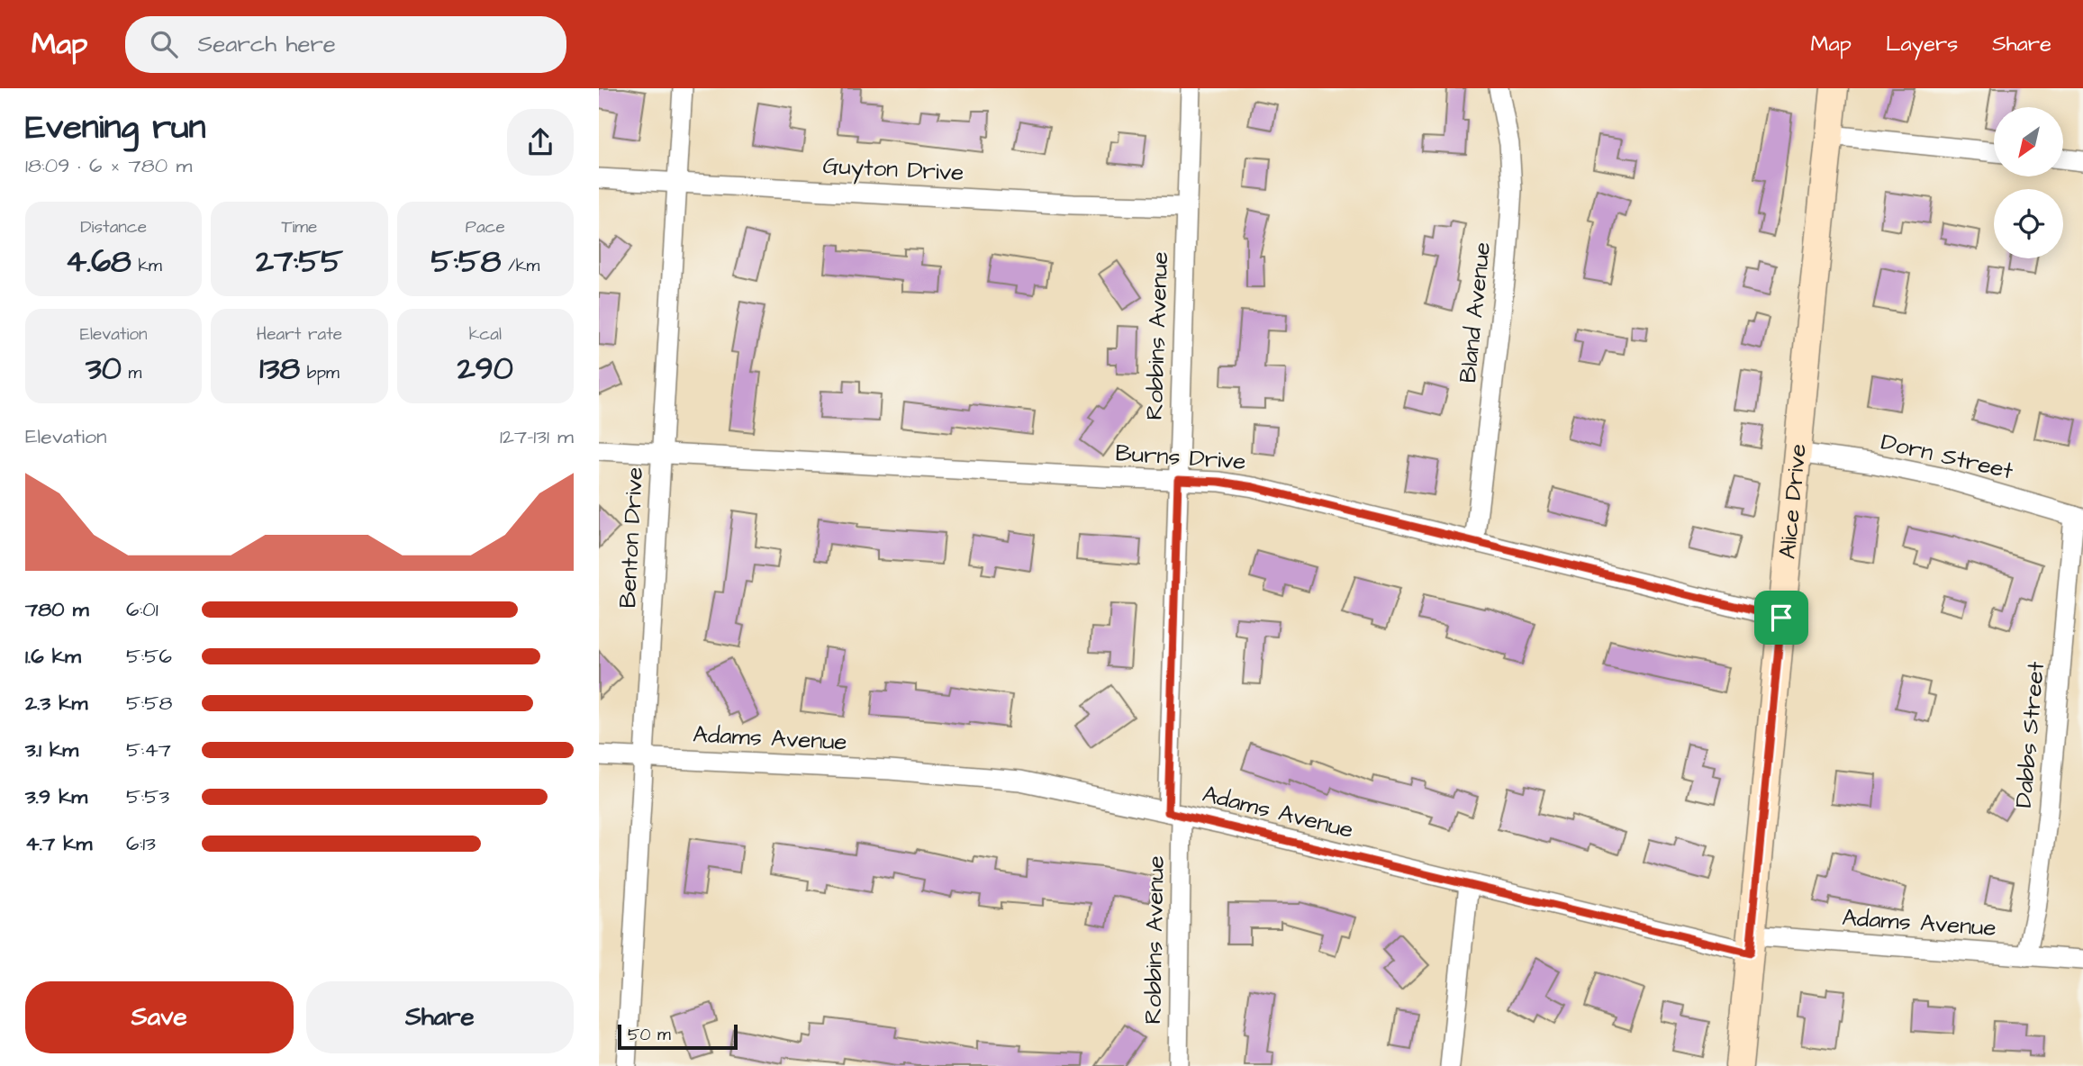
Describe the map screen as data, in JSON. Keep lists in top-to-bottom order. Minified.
{"streets":{"main road":["Alice Drive"],"street":["Guyton Drive","Bland Avenue","Robbins Avenue","Dorn Street","Burns Drive","Benton Drive","Dabbs Street","Adams Avenue"]},"crossings":[["Guyton Drive","Robbins Avenue"],["Guyton Drive","Benton Drive"],["Bland Avenue","Burns Drive"],["Robbins Avenue","Burns Drive"],["Robbins Avenue","Adams Avenue"],["Dorn Street","Alice Drive"],["Dorn Street","Dabbs Street"],["Burns Drive","Alice Drive"],["Burns Drive","Benton Drive"],["Alice Drive","Adams Avenue"],["Benton Drive","Adams Avenue"],["Dabbs Street","Adams Avenue"]],"scale_bar":"50 m","north":"bottom left","page":{"header":"Map","search":"Search here","nav":["Map","Layers","Share"],"heading":["Evening run","18:09 · 6 × 780 m"],"stats":[["Distance","4.68 km"],["Time","27:55"],["Pace","5:58 /km"],["Elevation","30 m"],["Heart rate","138 bpm"],["kcal","290"]],"chart":["Elevation","127–131 m"],"list":[{"name":"780 m","note":"6:01"},{"name":"1.6 km","note":"5:56"},{"name":"2.3 km","note":"5:58"},{"name":"3.1 km","note":"5:47"},{"name":"3.9 km","note":"5:53"},{"name":"4.7 km","note":"6:13"}],"buttons":["Save","Share"],"scale":"50 m"}}
